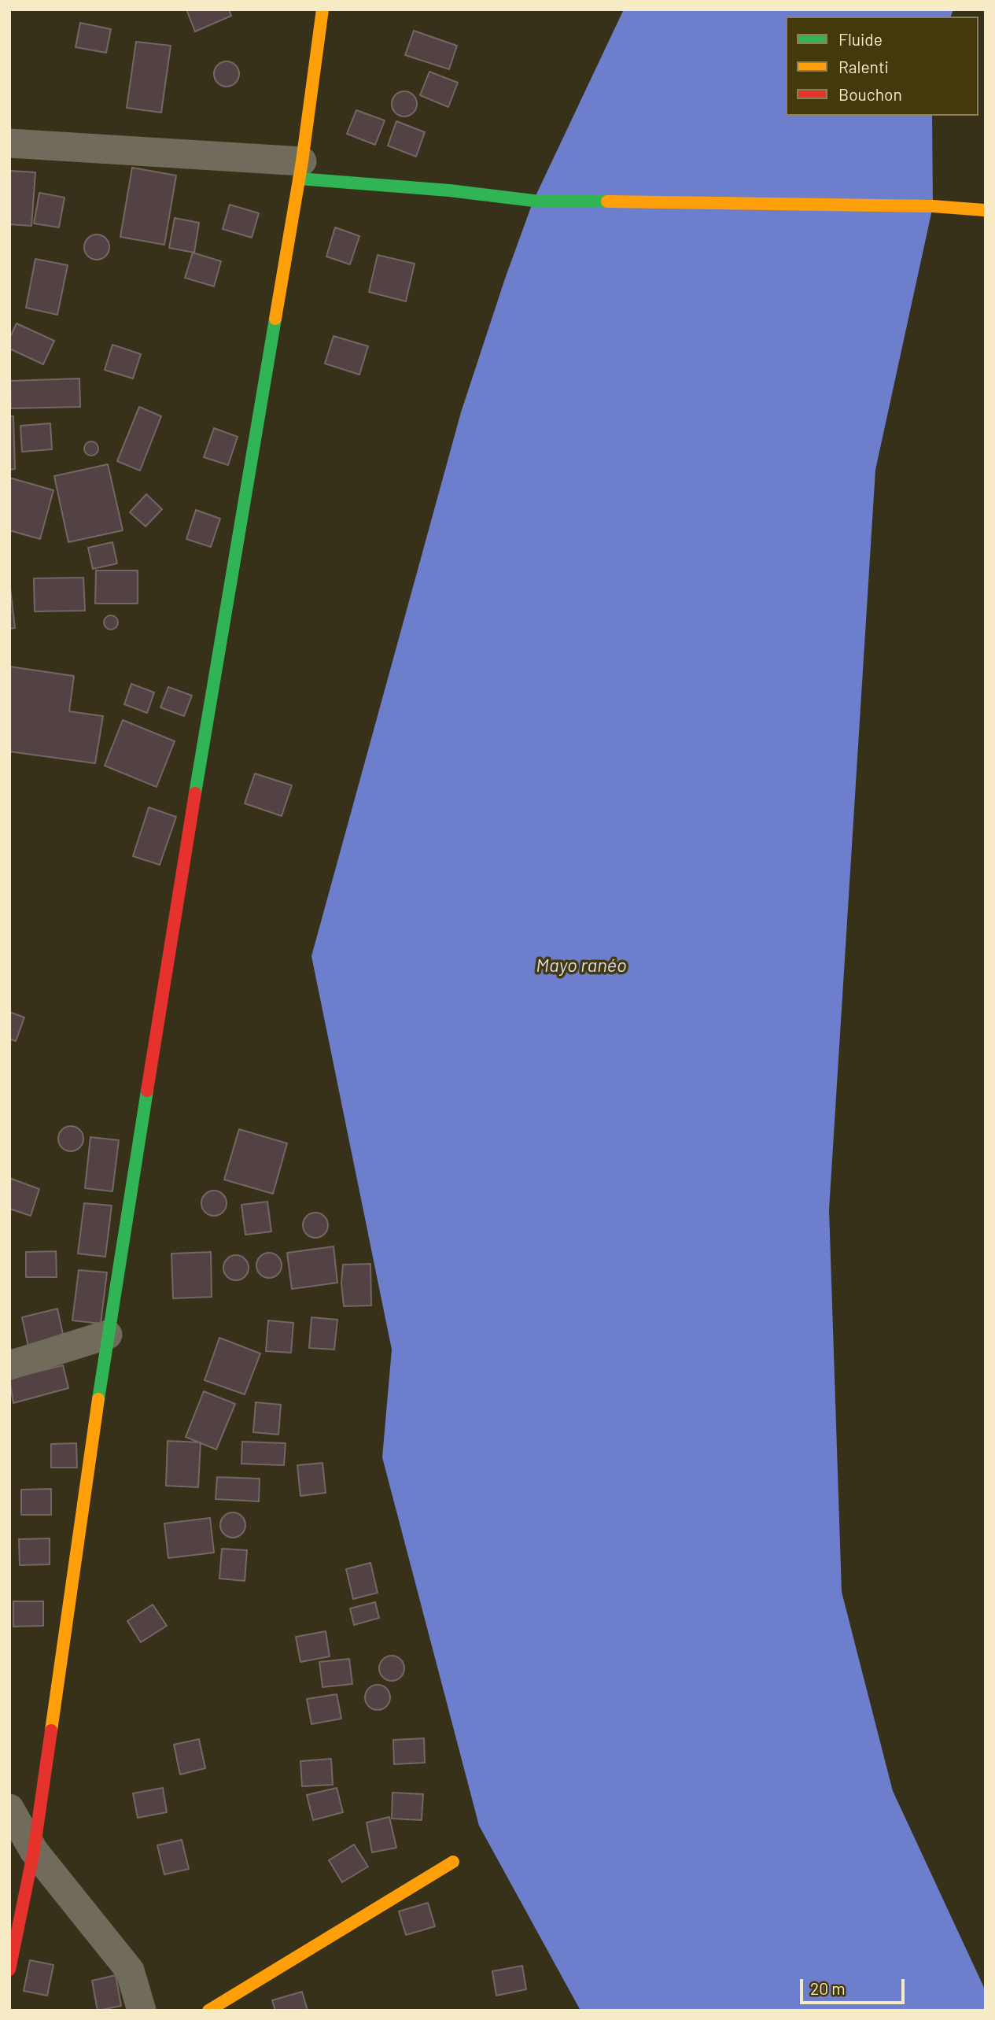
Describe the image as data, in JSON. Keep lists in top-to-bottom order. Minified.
{"water":["Mayo ranéo"],"legend":["Fluide","Ralenti","Bouchon"],"scale_bar":"20 m"}
